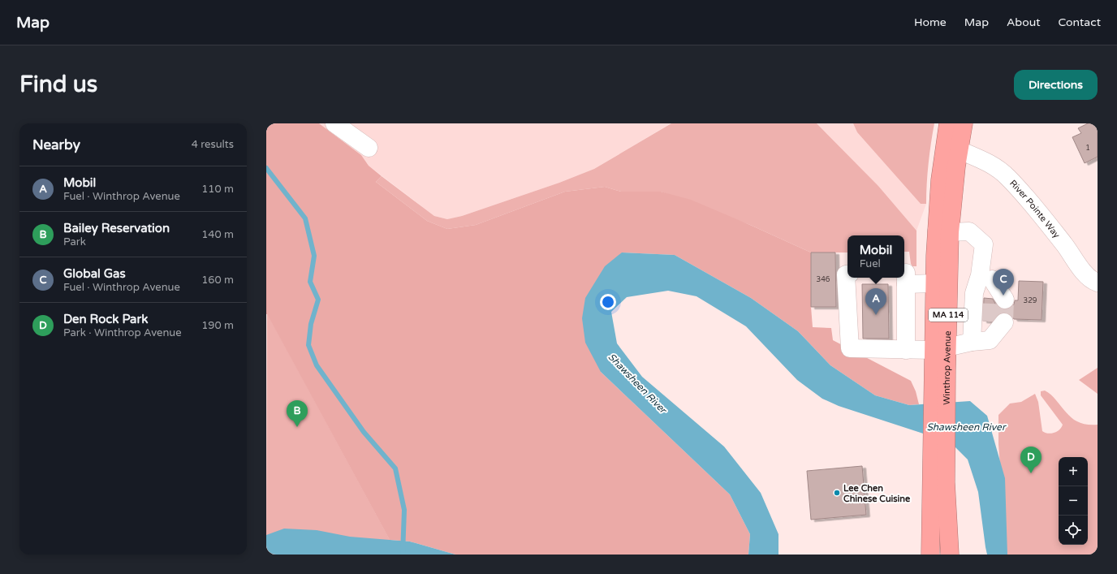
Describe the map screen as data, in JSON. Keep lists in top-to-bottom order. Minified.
{"streets":{"highway":["MA 114","Winthrop Avenue"],"street":["River Pointe Way"]},"crossings":[["River Pointe Way","Winthrop Avenue"]],"water":["Shawsheen River"],"places":["Lee Chen Chinese Cuisine"],"house_numbers":["1","346","329"],"page":{"header":"Map","nav":["Home","Map","About","Contact"],"buttons":"Directions","title":"Find us","heading":["Nearby","4 results"],"list":[{"mark":"A","name":"Mobil","note":"Fuel · Winthrop Avenue","value":"110 m"},{"mark":"B","name":"Bailey Reservation","note":"Park","value":"140 m"},{"mark":"C","name":"Global Gas","note":"Fuel · Winthrop Avenue","value":"160 m"},{"mark":"D","name":"Den Rock Park","note":"Park · Winthrop Avenue","value":"190 m"}],"popup":["Mobil","Fuel"],"pins":["C","A","B","D"],"map_buttons":["+","−"]}}
